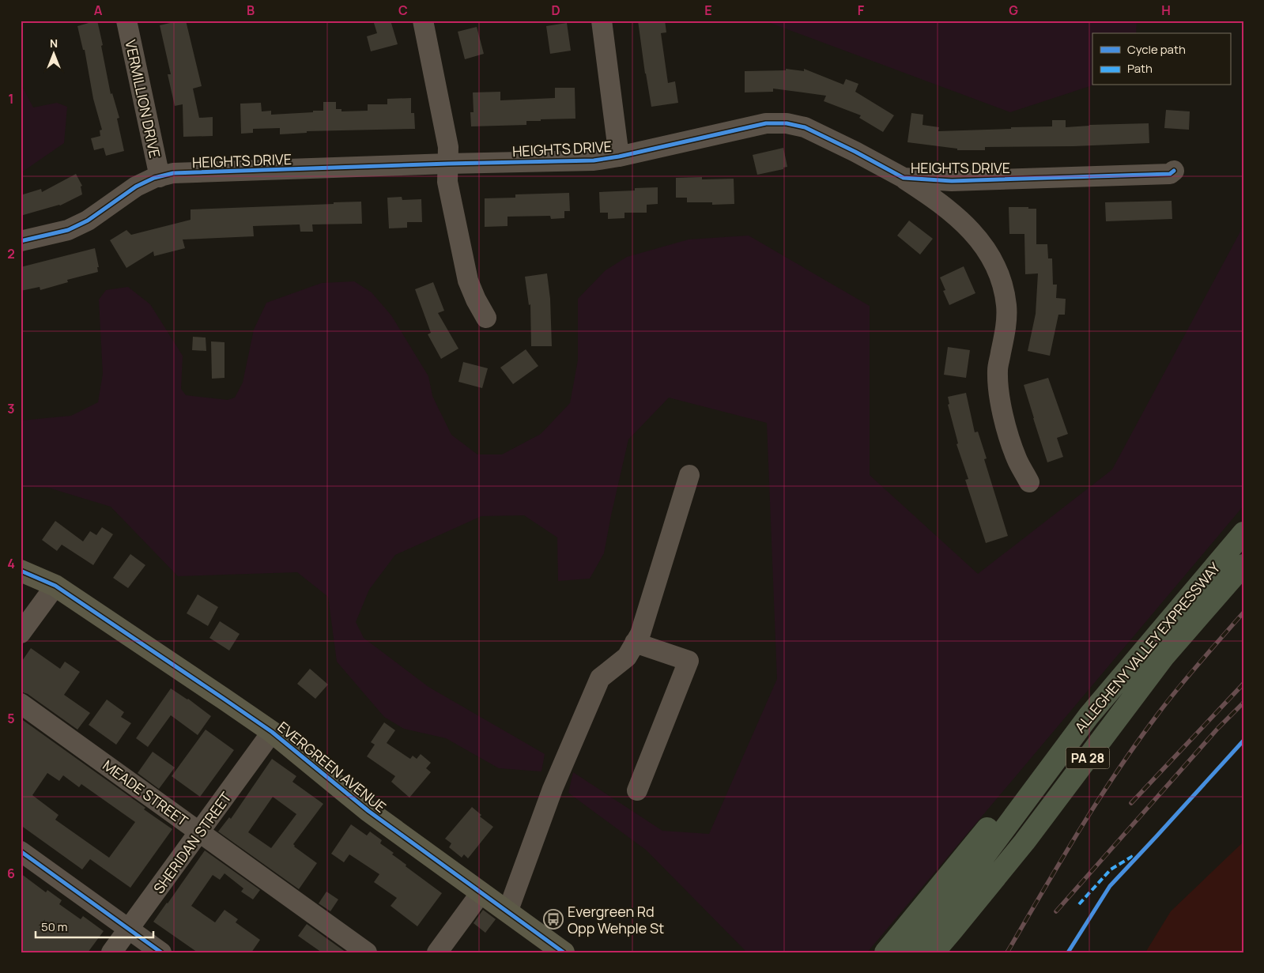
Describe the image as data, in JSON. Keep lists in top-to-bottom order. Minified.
{"streets":{"highway":["ALLEGHENY VALLEY EXPRESSWAY","PA 28"],"main road":["EVERGREEN AVENUE"],"street":["VERMILLION DRIVE","HEIGHTS DRIVE","MEADE STREET","SHERIDAN STREET"]},"crossings":[["VERMILLION DRIVE","HEIGHTS DRIVE"],["EVERGREEN AVENUE","SHERIDAN STREET"],["MEADE STREET","SHERIDAN STREET"]],"places":{"bus stop":["Evergreen Rd Opp Wehple St"]},"legend":["Cycle path","Path"],"scale_bar":"50 m","north":"top","grid":{"columns":["A","B","C","D","E","F","G","H"],"rows":["1","2","3","4","5","6"]}}
